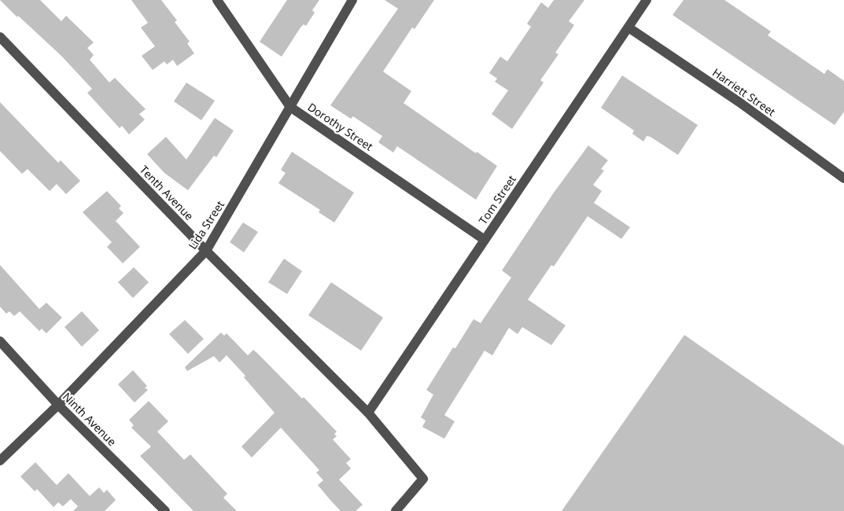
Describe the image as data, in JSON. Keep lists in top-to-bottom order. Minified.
{"streets":{"street":["Harriett Street","Dorothy Street","Tenth Avenue","Tom Street","Lida Street","Ninth Avenue"]},"crossings":[["Harriett Street","Tom Street"],["Dorothy Street","Tom Street"],["Dorothy Street","Lida Street"],["Tenth Avenue","Tom Street"],["Tenth Avenue","Lida Street"],["Lida Street","Ninth Avenue"]]}
